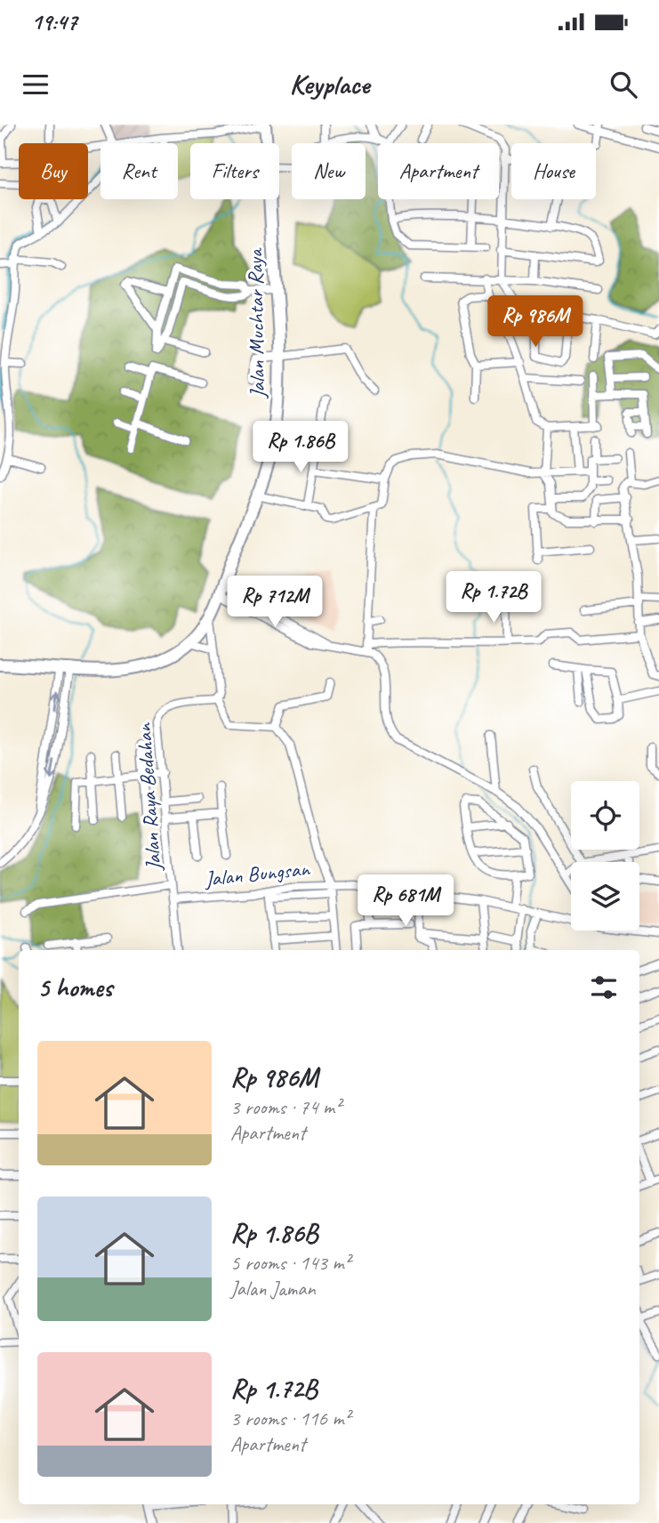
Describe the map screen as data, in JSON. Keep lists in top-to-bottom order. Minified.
{"streets":{"highway":["Jalan Muchtar Raya"],"street":["Jalan Raya Bedahan","Jalan Bungsan"]},"crossings":[["Jalan Raya Bedahan","Jalan Bungsan"]],"page":{"status":"19:47","header":"Keyplace","chip":["Buy","Rent","Filters","New","Apartment","House"],"price":["Rp 986M","Rp 1.86B","Rp 1.72B","Rp 712M","Rp 681M"],"heading":"5 homes","list":[{"name":"Rp 986M","note":"3 rooms · 74 m² · Apartment"},{"name":"Rp 1.86B","note":"5 rooms · 143 m² · Jalan Jaman"},{"name":"Rp 1.72B","note":"3 rooms · 116 m² · Apartment"}]}}
